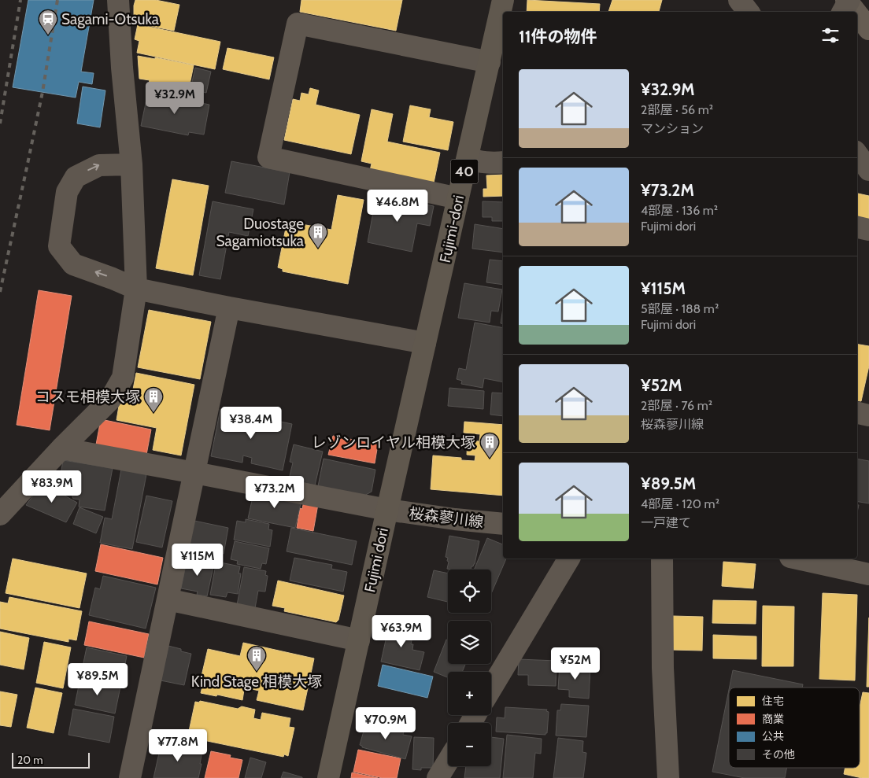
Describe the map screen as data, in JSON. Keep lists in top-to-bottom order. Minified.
{"streets":{"main road":["40","Fujimi-dori","Fujimi dori"],"street":["桜森蓼川線"]},"crossings":[["Fujimi-dori","Fujimi dori"],["桜森蓼川線","Fujimi dori"]],"places":{"station":["Sagami-Otsuka"],"building":["Duostage Sagamiotsuka","コスモ相模大塚","レゾンロイヤル相模大塚","Kind Stage 相模大塚"]},"legend":["住宅","商業","公共","その他"],"scale_bar":"20 m","page":{"heading":"11件の物件","list":[{"name":"¥32.9M","note":"2部屋 · 56 m² · マンション"},{"name":"¥73.2M","note":"4部屋 · 136 m² · Fujimi dori"},{"name":"¥115M","note":"5部屋 · 188 m² · Fujimi dori"},{"name":"¥52M","note":"2部屋 · 76 m² · 桜森蓼川線"},{"name":"¥89.5M","note":"4部屋 · 120 m² · 一戸建て"}],"price":["¥32.9M","¥46.8M","¥38.4M","¥83.9M","¥73.2M","¥115M","¥63.9M","¥52M","¥89.5M","¥70.9M","¥77.8M"],"map_buttons":["+","−"],"scale":"20 m"}}
